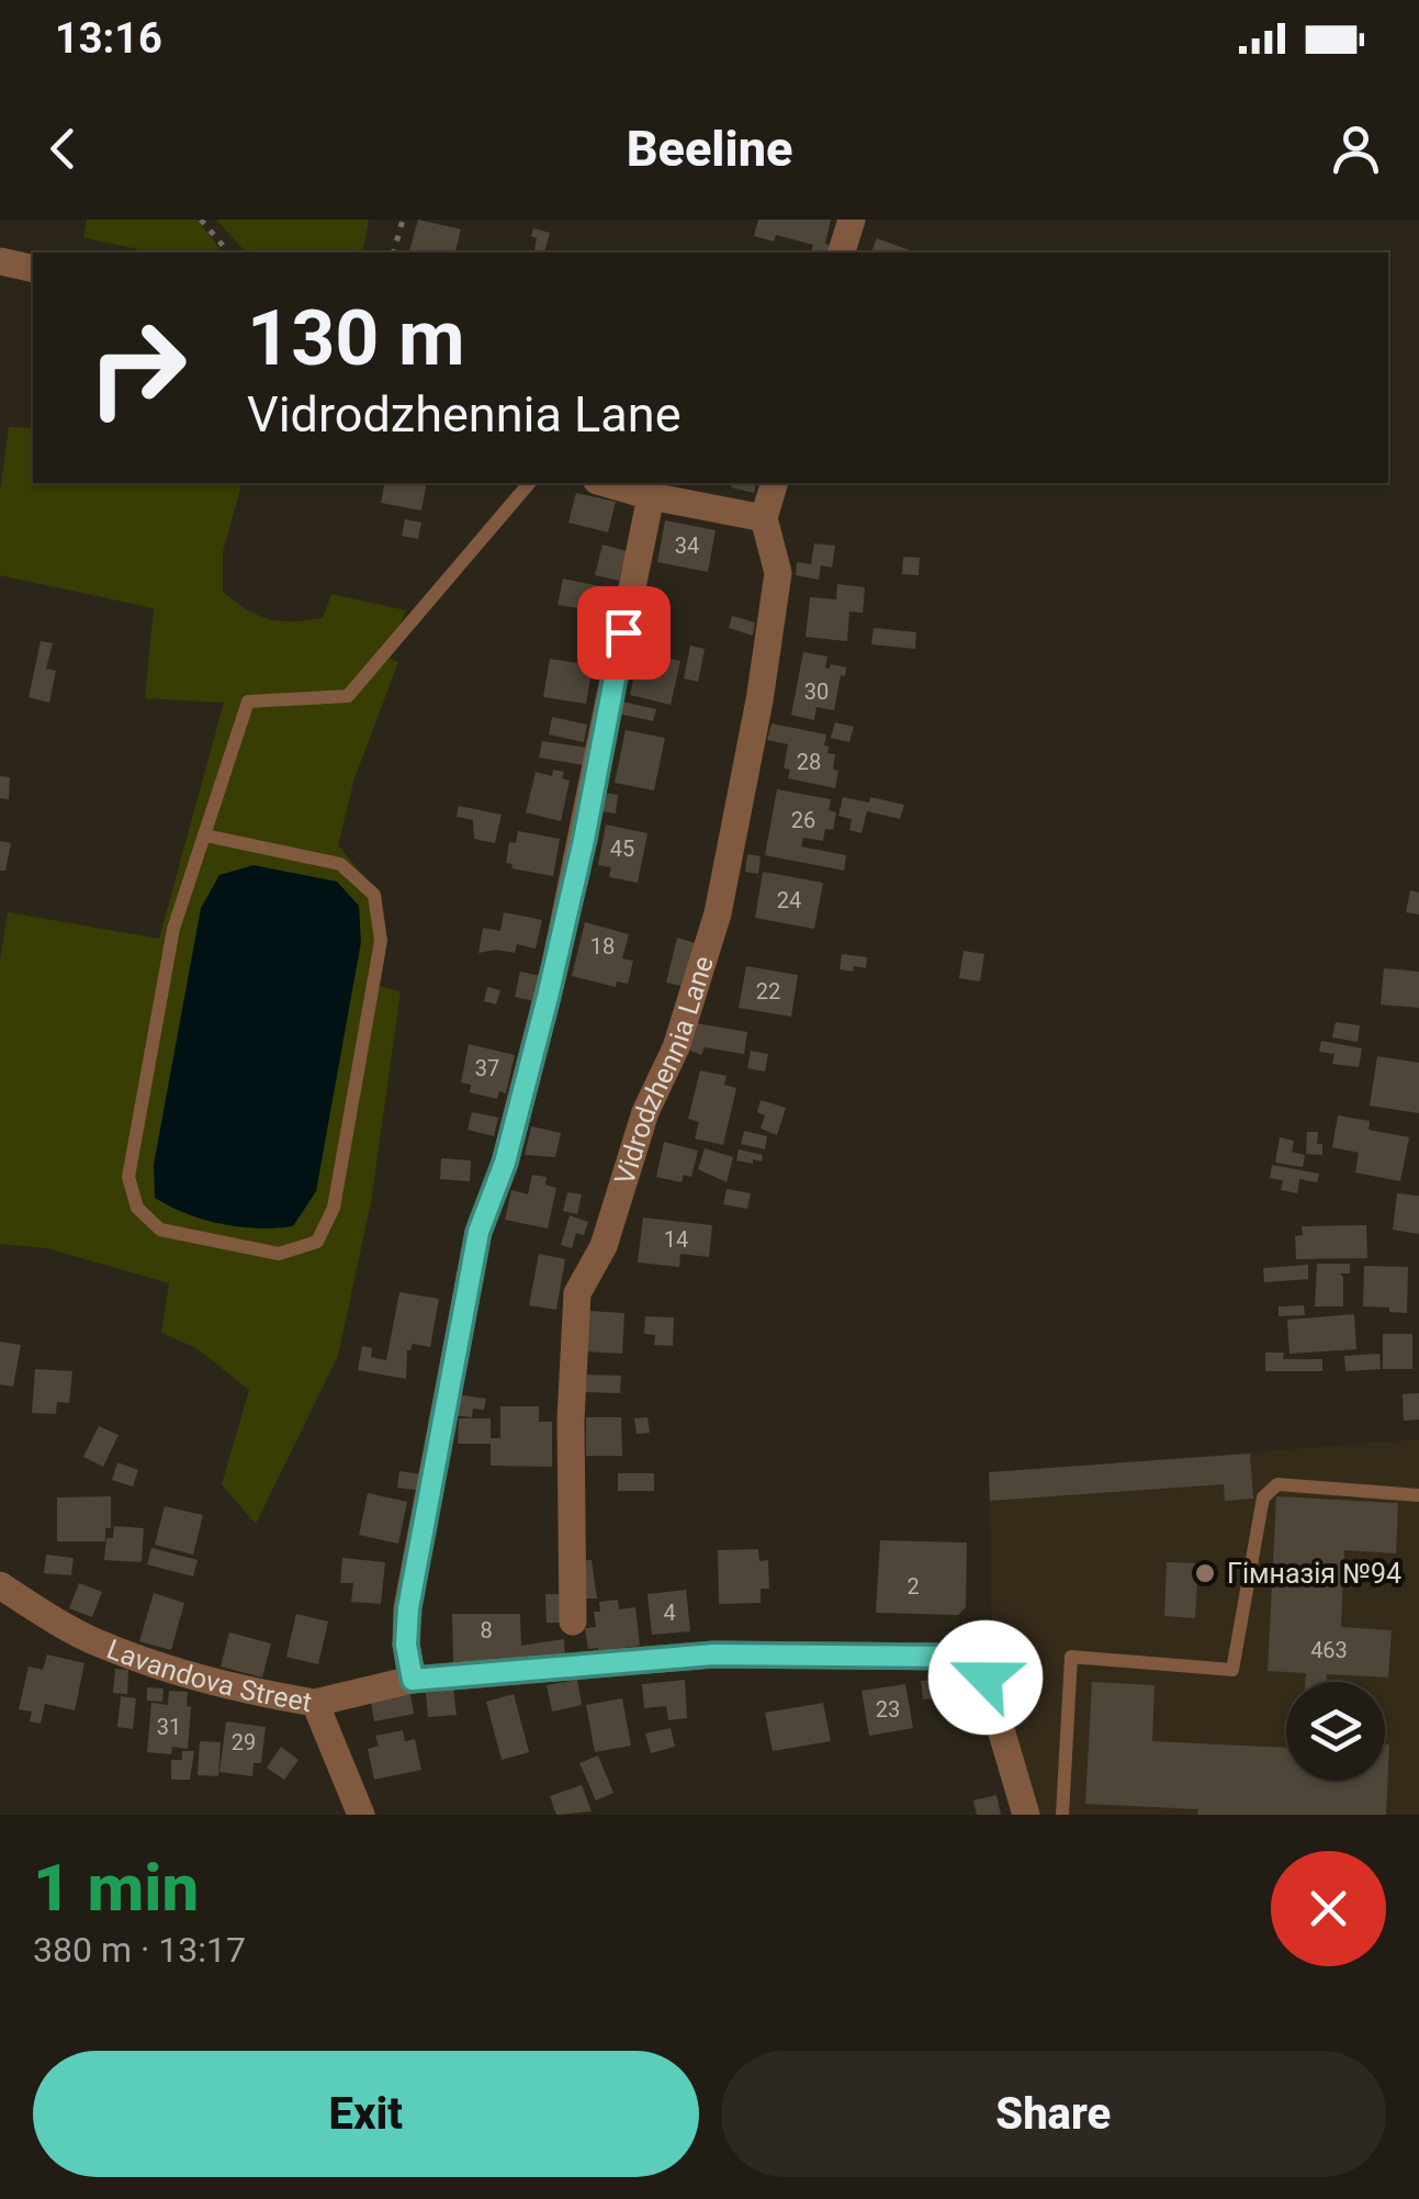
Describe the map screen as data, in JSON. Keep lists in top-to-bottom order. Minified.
{"streets":{"street":["Vidrodzhennia Lane","Lavandova Street"]},"places":["Гімназія №94"],"house_numbers":["34","30","28","26","45","24","18","22","37","14","2","4","8","463","23","31","29"],"page":{"status":"13:16","header":"Beeline","turn":["130 m","Vidrodzhennia Lane"],"heading":["1 min","380 m · 13:17"],"buttons":["Exit","Share"]}}
